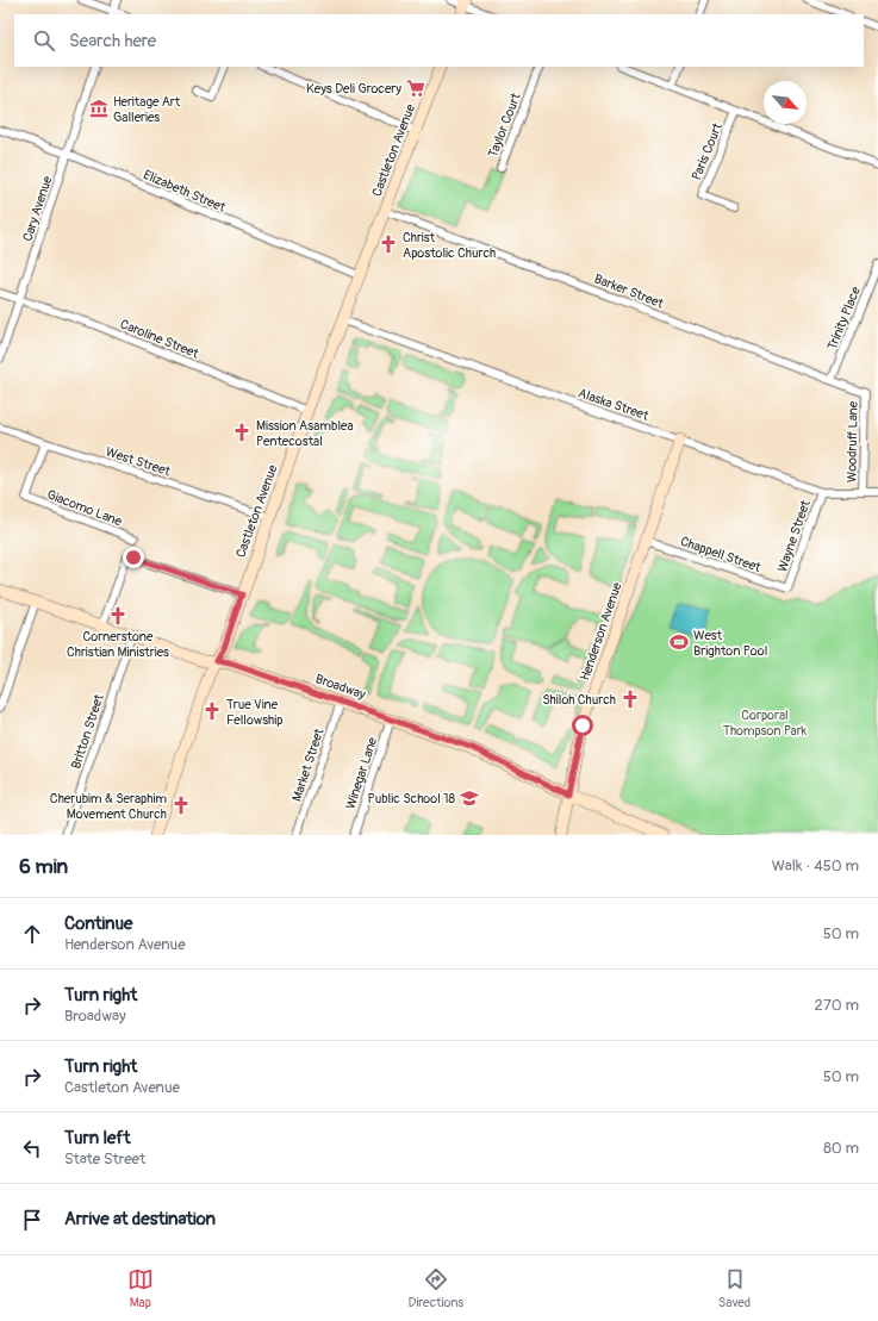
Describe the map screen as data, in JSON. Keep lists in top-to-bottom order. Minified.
{"streets":{"street":["Taylor Court","Castleton Avenue","Paris Court","Elizabeth Street","Cary Avenue","Barker Street","Trinity Place","Caroline Street","Alaska Street","Woodruff Lane","West Street","Giacomo Lane","Wayne Street","Chappell Street","Henderson Avenue","Broadway","Britton Street","Market Street","Winegar Lane"]},"crossings":[["Castleton Avenue","Elizabeth Street"],["Castleton Avenue","Barker Street"],["Castleton Avenue","Caroline Street"],["Castleton Avenue","Alaska Street"],["Castleton Avenue","West Street"],["Castleton Avenue","Broadway"],["Elizabeth Street","Cary Avenue"],["Cary Avenue","Caroline Street"],["Barker Street","Trinity Place"],["Barker Street","Woodruff Lane"],["Alaska Street","Woodruff Lane"],["Alaska Street","Wayne Street"],["Alaska Street","Henderson Avenue"],["West Street","Giacomo Lane"],["Wayne Street","Chappell Street"],["Chappell Street","Henderson Avenue"],["Henderson Avenue","Broadway"],["Broadway","Britton Street"],["Broadway","Market Street"],["Broadway","Winegar Lane"]],"parks":["Corporal Thompson Park"],"places":{"supermarket":["Keys Deli Grocery"],"museum":["Heritage Art Galleries"],"church":["Christ Apostolic Church","Mission Asamblea Pentecostal","Cornerstone Christian Ministries","Shiloh Church","True Vine Fellowship","Cherubim & Seraphim Movement Church"],"sports":["West Brighton Pool"],"school or university":["Public School 18"]},"north":"bottom right","page":{"search":"Search here","heading":["6 min","Walk · 450 m"],"list":[["Continue","Henderson Avenue","50 m"],["Turn right","Broadway","270 m"],["Turn right","Castleton Avenue","50 m"],["Turn left","State Street","80 m"],"Arrive at destination"],"nav":["Map","Directions","Saved"]}}
